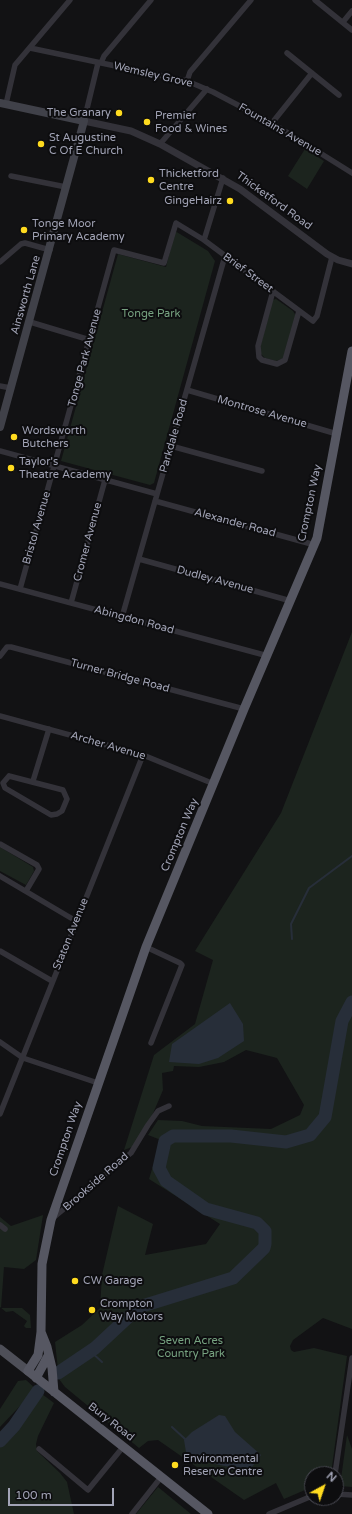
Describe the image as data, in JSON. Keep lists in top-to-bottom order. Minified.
{"streets":{"highway":["Crompton Way","Bury Road"],"main road":["Thicketford Road","Ainsworth Lane"],"street":["Wemsley Grove","Fountains Avenue","Brief Street","Tonge Park Avenue","Montrose Avenue","Parkdale Road","Alexander Road","Bristol Avenue","Cromer Avenue","Dudley Avenue","Abingdon Road","Turner Bridge Road","Archer Avenue","Staton Avenue","Brookside Road"]},"crossings":[["Wemsley Grove","Fountains Avenue"],["Thicketford Road","Brief Street"],["Thicketford Road","Ainsworth Lane"],["Brief Street","Tonge Park Avenue"],["Brief Street","Parkdale Road"],["Tonge Park Avenue","Bristol Avenue"],["Montrose Avenue","Parkdale Road"],["Montrose Avenue","Crompton Way"],["Parkdale Road","Alexander Road"],["Parkdale Road","Dudley Avenue"],["Parkdale Road","Abingdon Road"],["Crompton Way","Alexander Road"],["Crompton Way","Dudley Avenue"],["Crompton Way","Abingdon Road"],["Crompton Way","Turner Bridge Road"],["Crompton Way","Archer Avenue"],["Crompton Way","Brookside Road"],["Crompton Way","Bury Road"],["Bristol Avenue","Abingdon Road"],["Cromer Avenue","Abingdon Road"],["Archer Avenue","Staton Avenue"]],"parks":["Tonge Park","Seven Acres Country Park"],"places":["The Granary","Premier Food & Wines","St Augustine C Of E Church","Thicketford Centre","GingeHairz","Tonge Moor Primary Academy","Wordsworth Butchers","Taylor's Theatre Academy","CW Garage","Crompton Way Motors","Environmental Reserve Centre"],"scale_bar":"100 m","north":"top right"}
